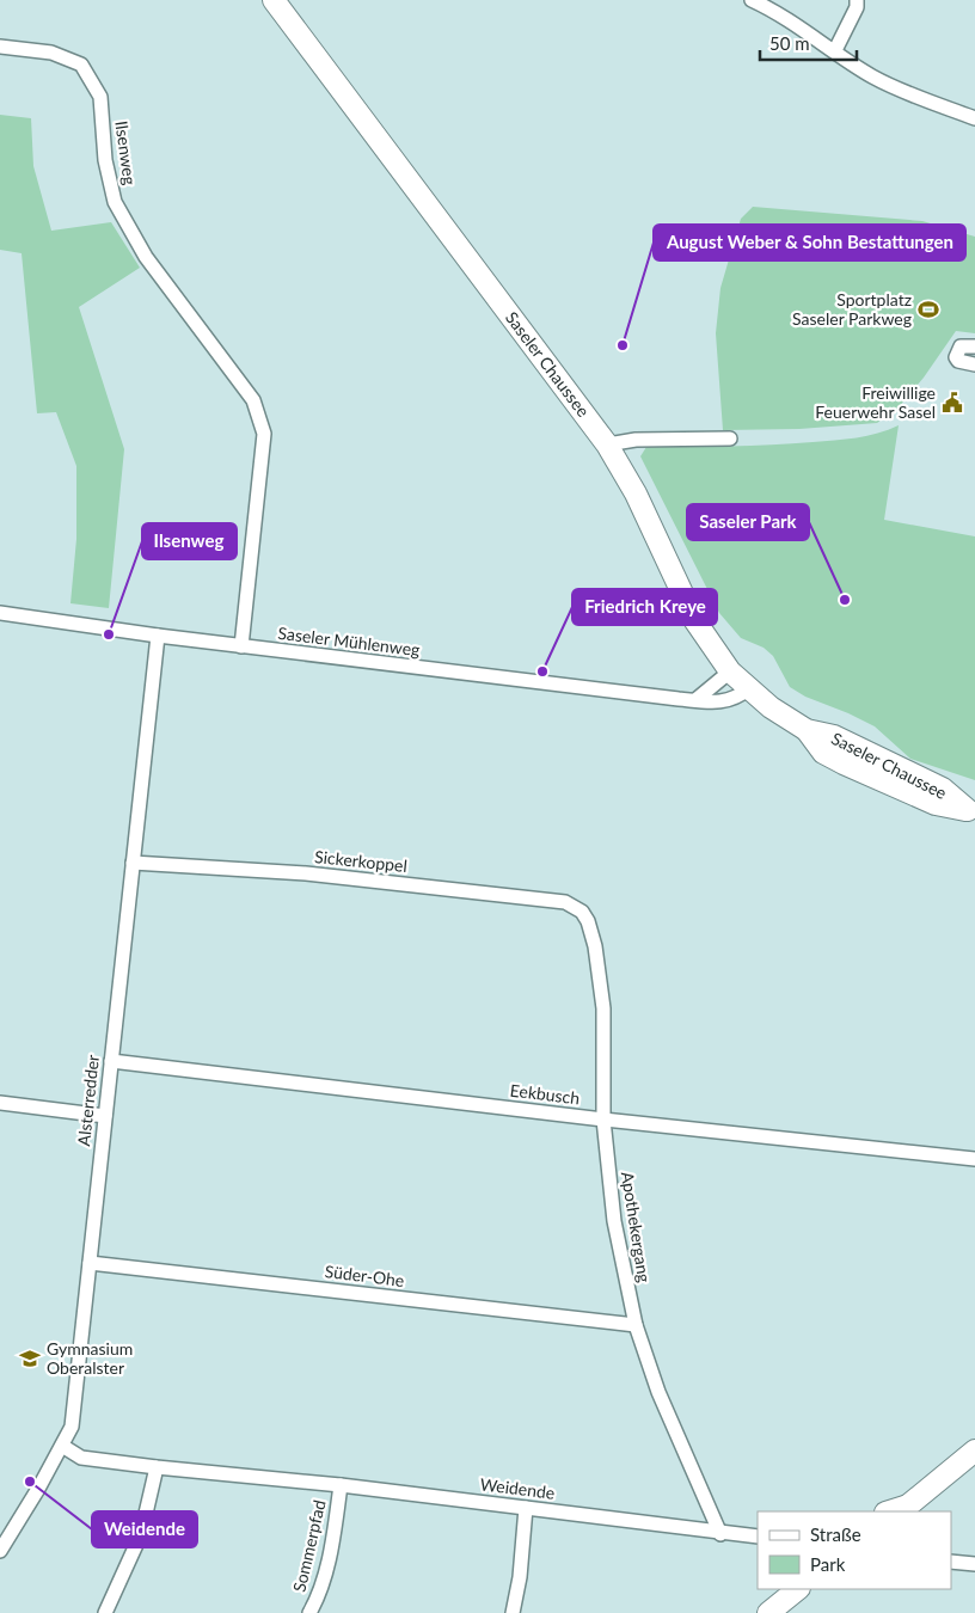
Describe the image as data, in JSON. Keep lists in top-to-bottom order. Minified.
{"streets":{"main road":["Saseler Chaussee"],"street":["Ilsenweg","Saseler Mühlenweg","Sickerkoppel","Eekbusch","Alsterredder","Apothekergang","Süder-Ohe","Weidende","Sommerpfad"]},"crossings":[["Ilsenweg","Saseler Mühlenweg"],["Saseler Chaussee","Saseler Mühlenweg"],["Saseler Mühlenweg","Alsterredder"],["Sickerkoppel","Alsterredder"],["Sickerkoppel","Apothekergang"],["Eekbusch","Alsterredder"],["Eekbusch","Apothekergang"],["Alsterredder","Süder-Ohe"],["Alsterredder","Weidende"],["Apothekergang","Süder-Ohe"],["Apothekergang","Weidende"],["Weidende","Sommerpfad"]],"places":{"sports":["Sportplatz Saseler Parkweg"],"other":["August Weber & Sohn Bestattungen","Saseler Park","Ilsenweg","Friedrich Kreye","Weidende"],"public building":["Freiwillige Feuerwehr Sasel"],"school or university":["Gymnasium Oberalster"]},"legend":["Straße","Park"],"scale_bar":"50 m"}
